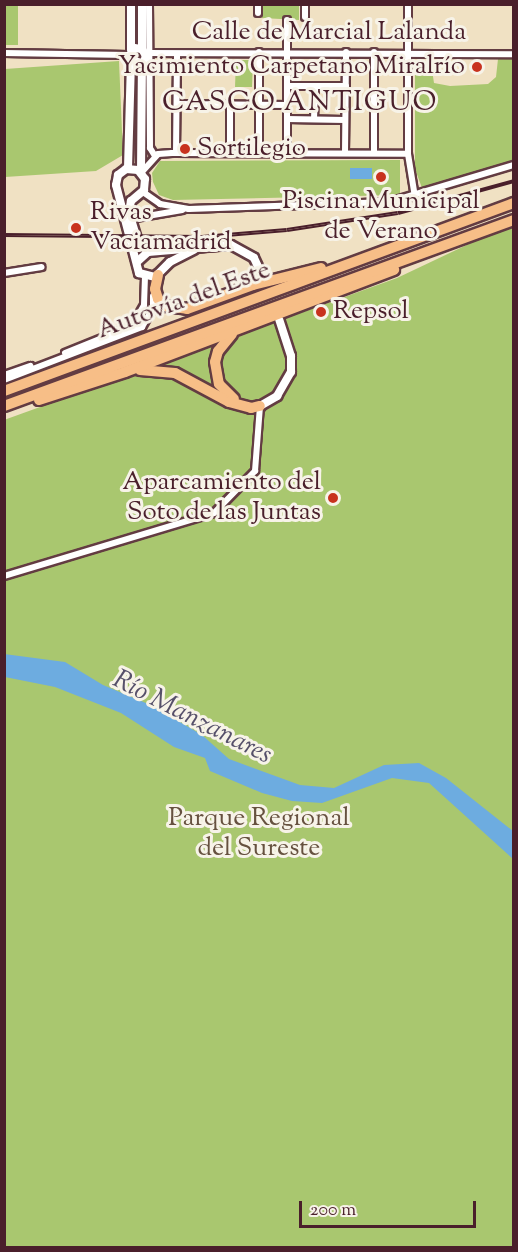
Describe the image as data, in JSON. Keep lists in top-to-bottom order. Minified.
{"streets":{"highway":["Autovía del Este"],"street":["Calle de Marcial Lalanda"]},"districts":["CASCO ANTIGUO"],"water":["Río Manzanares"],"parks":["Parque Regional del Sureste"],"places":["Yacimiento Carpetano Miralrío","Sortilegio","Piscina Municipal de Verano","Rivas Vaciamadrid","Repsol","Aparcamiento del Soto de las Juntas"],"scale_bar":"200 m"}
